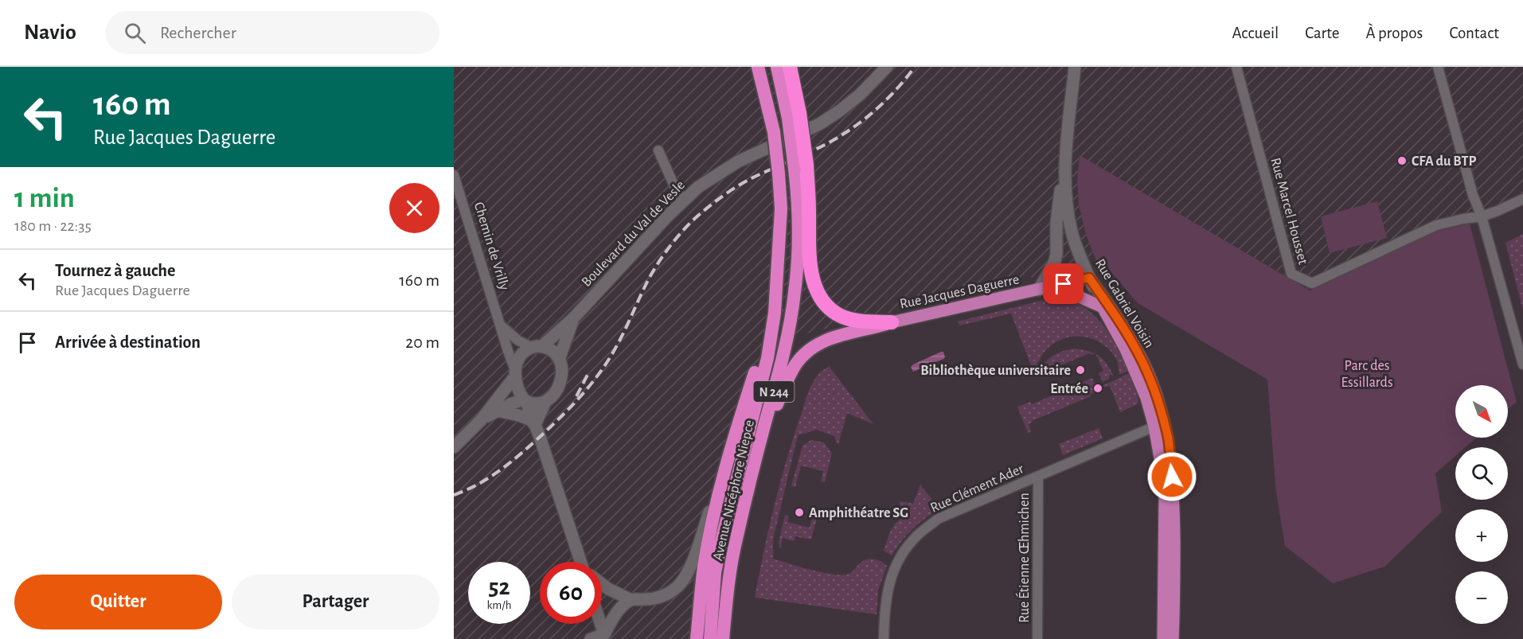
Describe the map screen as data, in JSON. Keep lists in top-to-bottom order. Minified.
{"streets":{"highway":["N 244","Avenue Nicéphore Niepce"],"main road":["Rue Jacques Daguerre","Rue Gabriel Voisin"],"street":["Rue Marcel Housset","Boulevard du Val de Vesle","Chemin de Vrilly","Rue Clément Ader","Rue Étienne Œhmichen"]},"crossings":[["Boulevard du Val de Vesle","Chemin de Vrilly"],["Rue Jacques Daguerre","Rue Gabriel Voisin"],["N 244","Avenue Nicéphore Niepce"],["Rue Clément Ader","Rue Étienne Œhmichen"]],"parks":["Parc des Essillards"],"places":["CFA du BTP","Bibliothèque universitaire","Entrée","Amphithéatre SG"],"north":"bottom right","page":{"header":"Navio","search":"Rechercher","nav":["Accueil","Carte","À propos","Contact"],"turn":["160 m","Rue Jacques Daguerre"],"heading":["1 min","180 m · 22:35"],"list":[{"name":"Tournez à gauche","note":"Rue Jacques Daguerre","value":"160 m"},{"name":"Arrivée à destination","value":"20 m"}],"map_buttons":["+","−"],"speed":"52 km/h","limit":"60","buttons":["Quitter","Partager"]}}
